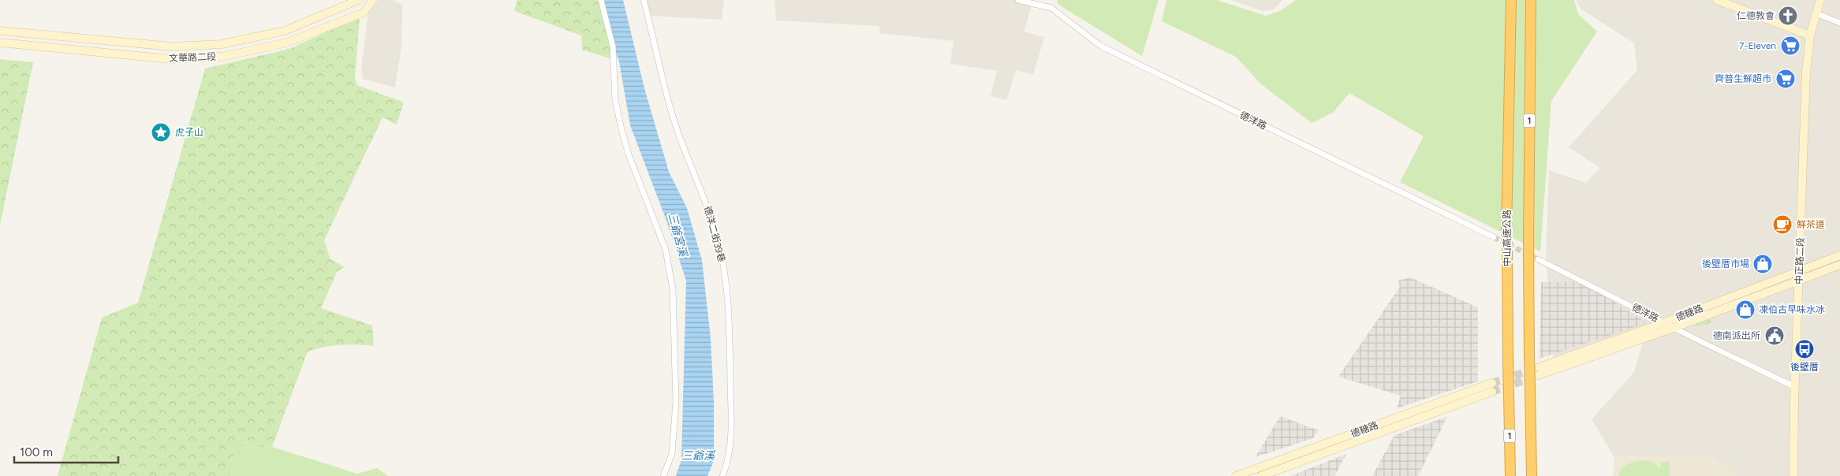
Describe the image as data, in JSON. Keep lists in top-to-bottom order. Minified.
{"streets":{"highway":["1","中山高速公路"],"street":["文華路二段","德洋路","德洋二街39巷","中正路二段","德糖路"]},"crossings":[["德洋路","1"],["德洋路","中正路二段"],["德洋路","德糖路"],["中正路二段","德糖路"]],"water":["三爺宮溪","三爺溪"],"places":{"church":["仁德教會"],"supermarket":["7-Eleven","齊普生鮮超市"],"place":["虎子山"],"cafe":["鮮茶道"],"shop":["後壁厝市場","凍伯古早味水冰"],"public building":["德南派出所"],"bus stop":["後壁厝"]},"scale_bar":"100 m"}
